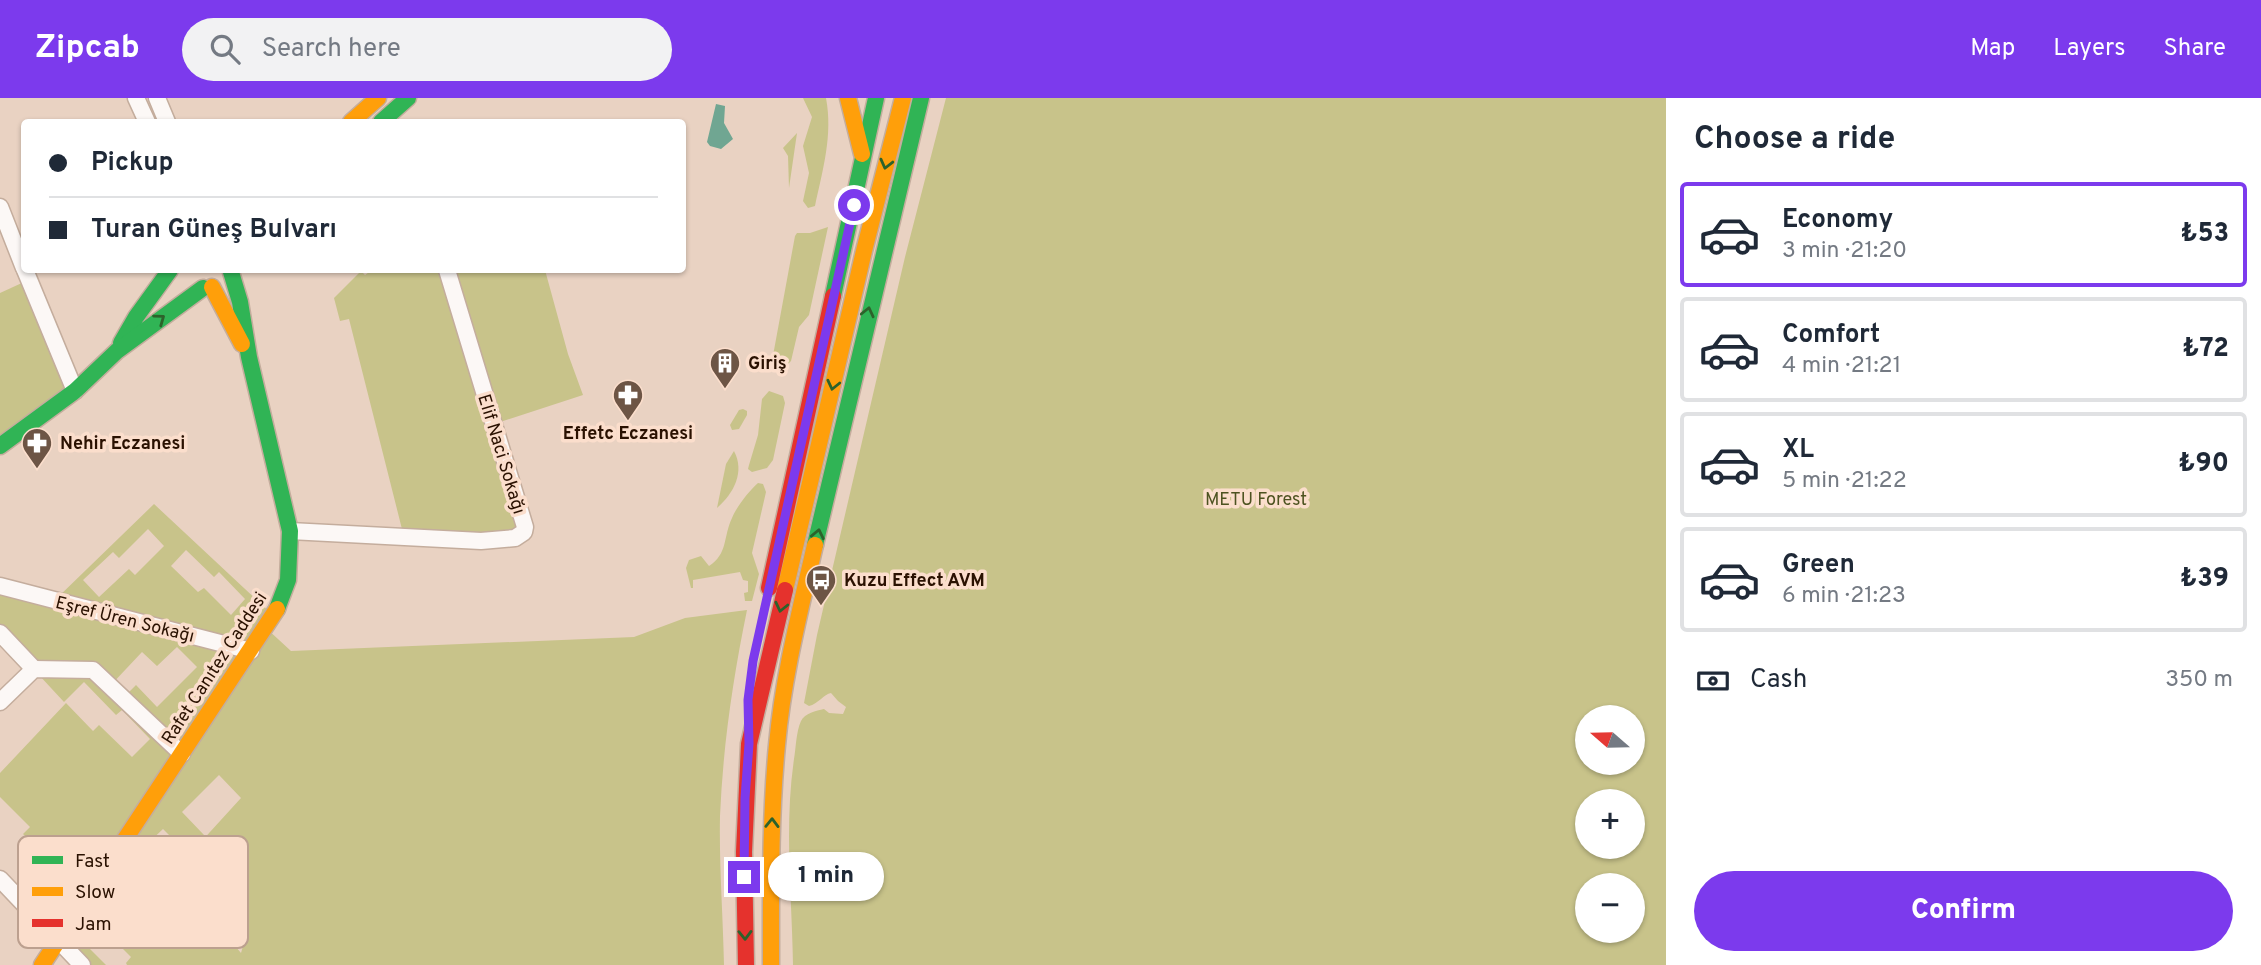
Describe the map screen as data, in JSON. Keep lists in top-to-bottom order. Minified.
{"streets":{"main road":["Rafet Canıtez Caddesi"],"street":["Elif Naci Sokağı","Eşref Üren Sokağı"]},"crossings":[["Elif Naci Sokağı","Rafet Canıtez Caddesi"],["Eşref Üren Sokağı","Rafet Canıtez Caddesi"]],"parks":["METU Forest"],"places":{"building":["Giriş"],"pharmacy":["Effetc Eczanesi","Nehir Eczanesi"],"bus stop":["Kuzu Effect AVM"]},"legend":["Fast","Slow","Jam"],"north":"left","page":{"header":"Zipcab","search":"Search here","nav":["Map","Layers","Share"],"heading":"Choose a ride","banner":["Pickup","Turan Güneş Bulvarı"],"list":[{"name":"Economy","note":"3 min · 21:20","value":"₺53"},{"name":"Comfort","note":"4 min · 21:21","value":"₺72"},{"name":"XL","note":"5 min · 21:22","value":"₺90"},{"name":"Green","note":"6 min · 21:23","value":"₺39"}],"pay":["Cash","350 m"],"map_buttons":["+","−"],"bubble":"1 min","buttons":"Confirm"}}
